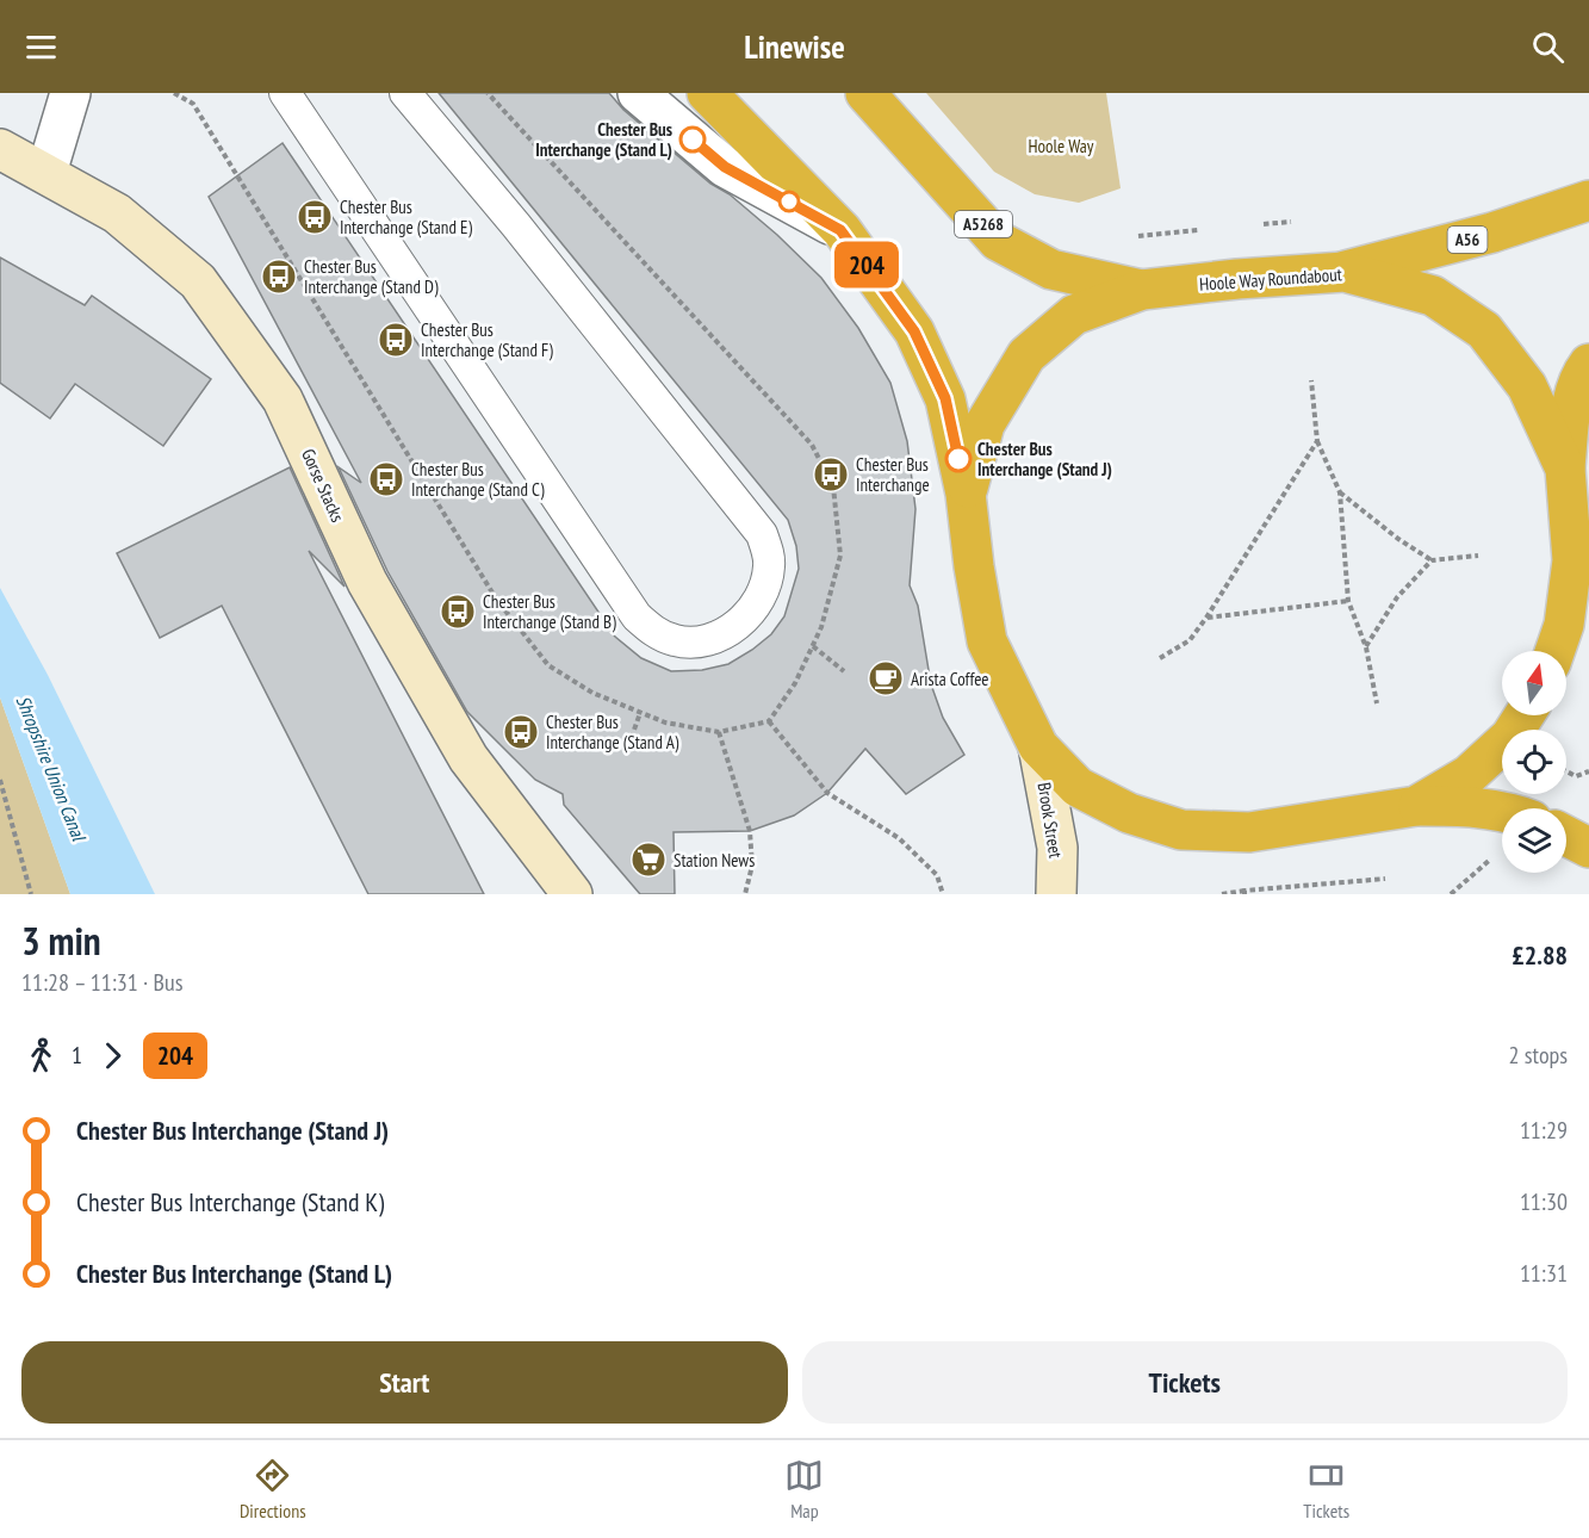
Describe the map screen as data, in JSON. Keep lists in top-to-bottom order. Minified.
{"streets":{"highway":["A5268","A56","Hoole Way Roundabout"],"street":["Gorse Stacks","Brook Street"]},"crossings":[["A5268","Hoole Way Roundabout"],["A56","Hoole Way Roundabout"],["Hoole Way Roundabout","Brook Street"]],"water":["Shropshire Union Canal"],"parks":["Hoole Way"],"places":{"other":["Chester Bus Interchange (Stand L)","Chester Bus Interchange (Stand J)"],"bus stop":["Chester Bus Interchange (Stand E)","Chester Bus Interchange (Stand D)","Chester Bus Interchange (Stand F)","Chester Bus Interchange","Chester Bus Interchange (Stand C)","Chester Bus Interchange (Stand B)","Chester Bus Interchange (Stand A)"],"cafe":["Arista Coffee"],"supermarket":["Station News"]},"lines":["bus line 204"],"north":"top","page":{"header":"Linewise","on_map":"204","heading":["3 min","11:28 – 11:31 · Bus","£2.88"],"legs":["1","204","2 stops"],"list":[{"name":"Chester Bus Interchange (Stand J)","value":"11:29"},{"name":"Chester Bus Interchange (Stand K)","value":"11:30"},{"name":"Chester Bus Interchange (Stand L)","value":"11:31"}],"buttons":["Start","Tickets"],"tabs":["Directions","Map","Tickets"]}}
